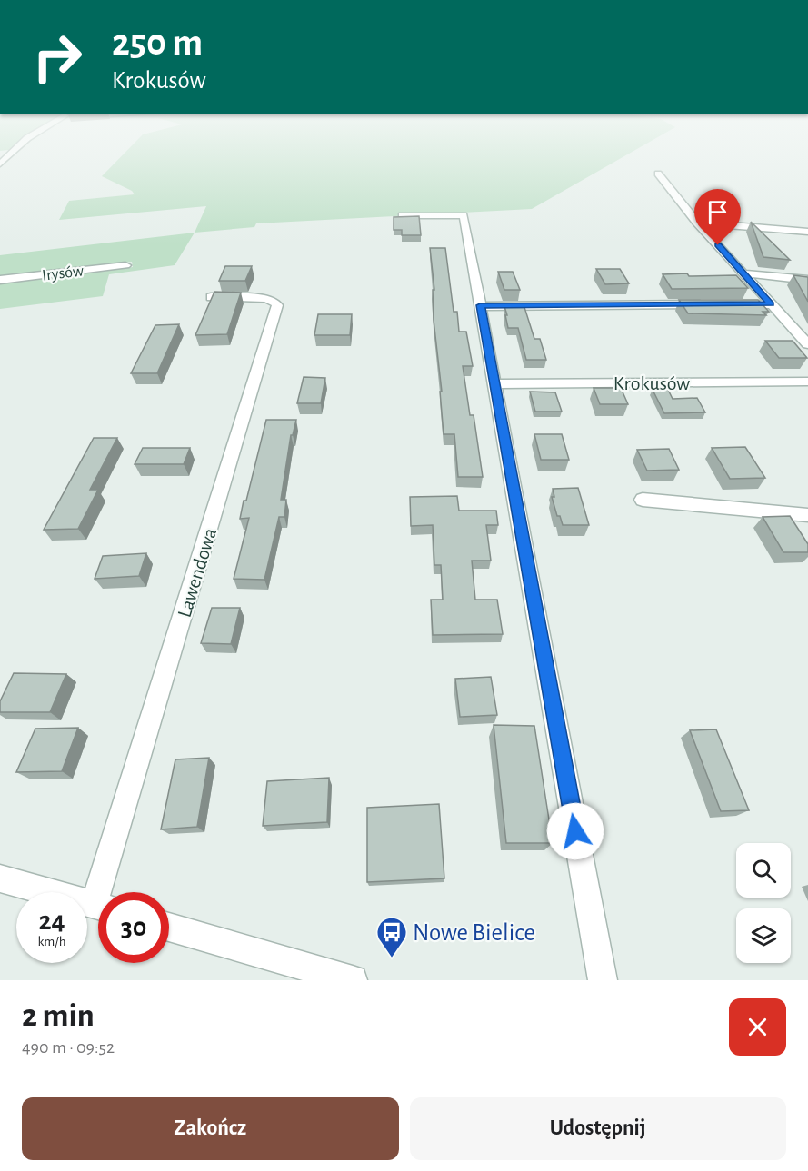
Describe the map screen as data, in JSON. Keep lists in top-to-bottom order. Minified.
{"streets":{"street":["Irysów","Krokusów","Lawendowa"]},"places":{"bus stop":["Nowe Bielice"]},"page":{"turn":["250 m","Krokusów"],"speed":"24 km/h","limit":"30","heading":["2 min","490 m · 09:52"],"buttons":["Zakończ","Udostępnij"]}}
